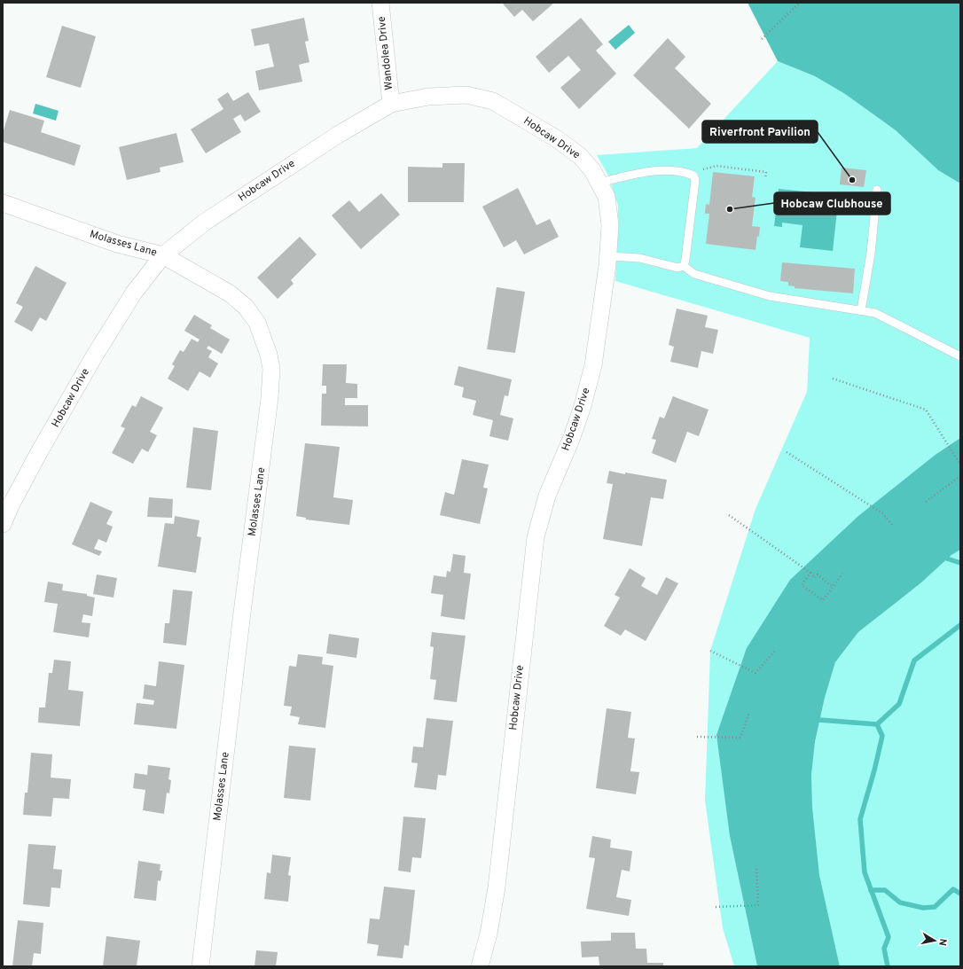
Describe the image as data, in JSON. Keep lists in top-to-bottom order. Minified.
{"streets":{"street":["Wandolea Drive","Hobcaw Drive","Molasses Lane"]},"crossings":[["Wandolea Drive","Hobcaw Drive"],["Hobcaw Drive","Molasses Lane"]],"places":["Riverfront Pavilion","Hobcaw Clubhouse"],"north":"right"}
